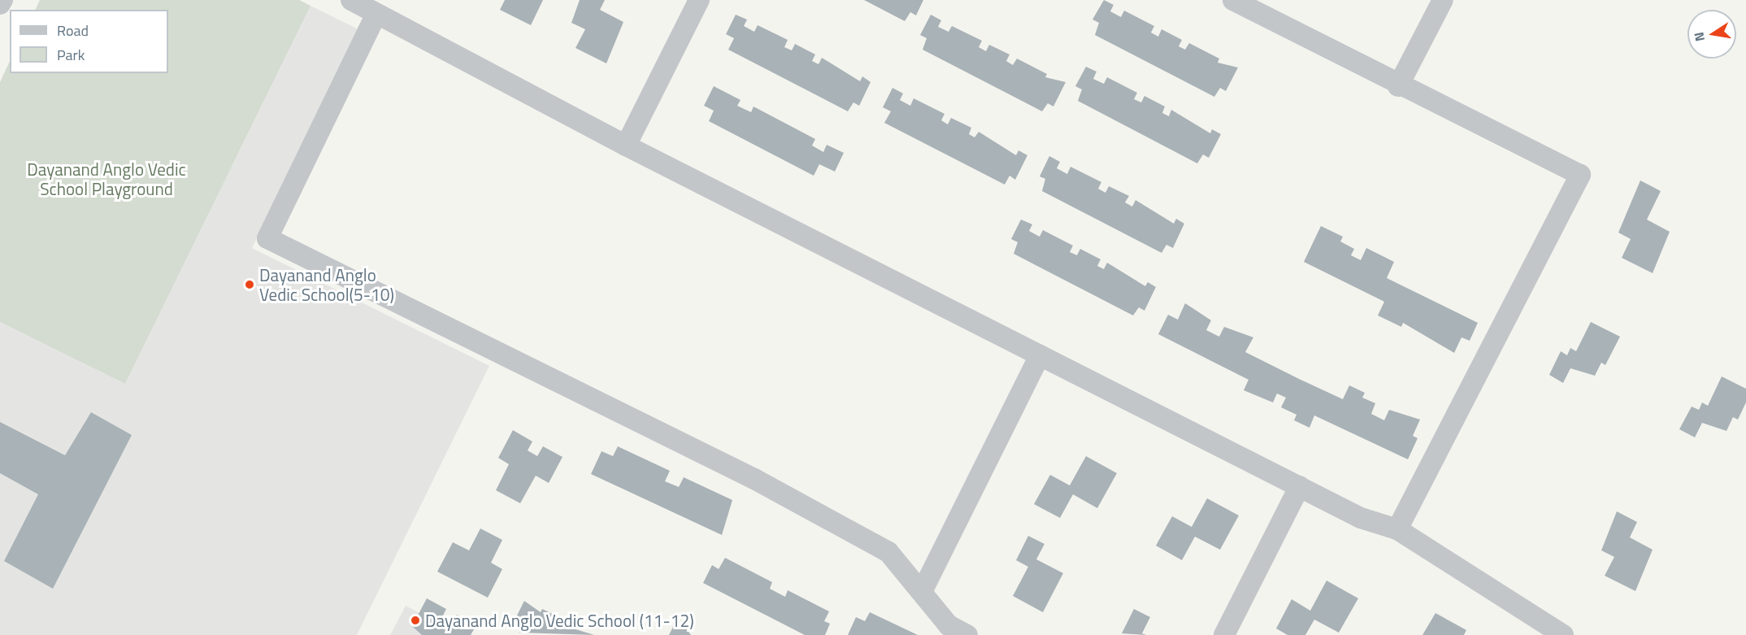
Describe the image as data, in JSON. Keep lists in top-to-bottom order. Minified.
{"parks":["Dayanand Anglo Vedic School Playground"],"places":["Dayanand Anglo Vedic School(5-10)","Dayanand Anglo Vedic School (11-12)"],"legend":["Road","Park"],"north":"left"}
